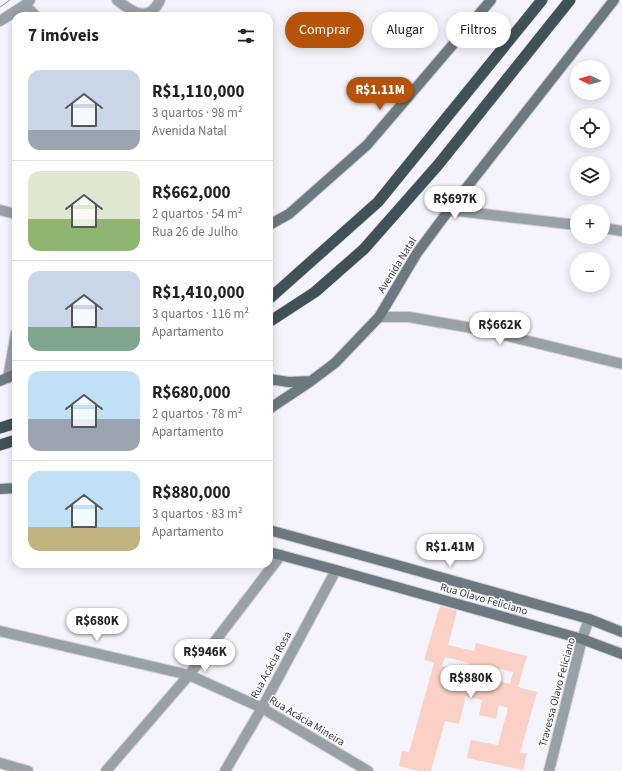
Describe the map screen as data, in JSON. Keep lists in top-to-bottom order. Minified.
{"streets":{"main road":["Avenida Natal","Rua Olavo Feliciano"],"street":["Rua Acácia Rosa","Travessa Olavo Feliciano","Rua Acácia Mineira"]},"crossings":[["Rua Olavo Feliciano","Rua Acácia Rosa"],["Rua Olavo Feliciano","Travessa Olavo Feliciano"],["Rua Acácia Rosa","Rua Acácia Mineira"]],"north":"left","page":{"chip":["Comprar","Alugar","Filtros"],"heading":"7 imóveis","map_buttons":["+","−"],"list":[{"name":"R$1,110,000","note":"3 quartos · 98 m² · Avenida Natal"},{"name":"R$662,000","note":"2 quartos · 54 m² · Rua 26 de Julho"},{"name":"R$1,410,000","note":"3 quartos · 116 m² · Apartamento"},{"name":"R$680,000","note":"2 quartos · 78 m² · Apartamento"},{"name":"R$880,000","note":"3 quartos · 83 m² · Apartamento"}],"price":["R$1.11M","R$697K","R$662K","R$1.41M","R$680K","R$946K","R$880K"]}}
